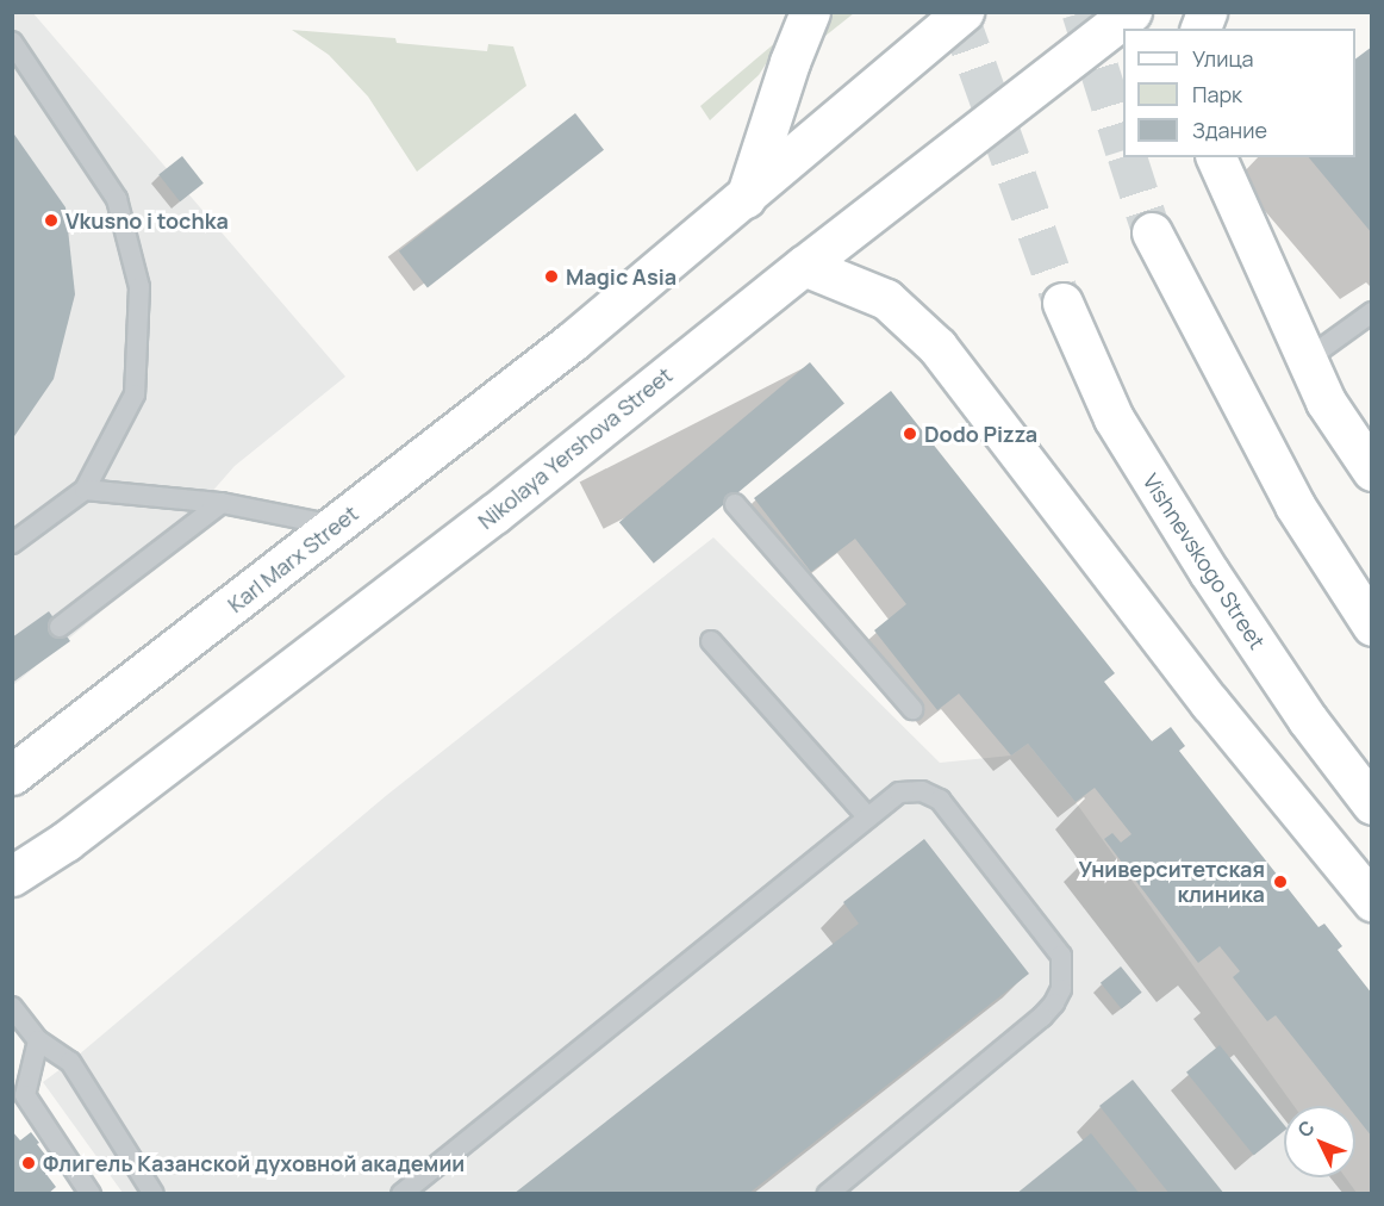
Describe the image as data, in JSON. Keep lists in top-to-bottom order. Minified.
{"streets":{"main road":["Nikolaya Yershova Street","Karl Marx Street","Vishnevskogo Street"]},"places":["Vkusno i tochka","Magic Asia","Dodo Pizza","Университетская клиника","Флигель Казанской духовной академии"],"legend":["Улица","Парк","Здание"],"north":"top left"}
